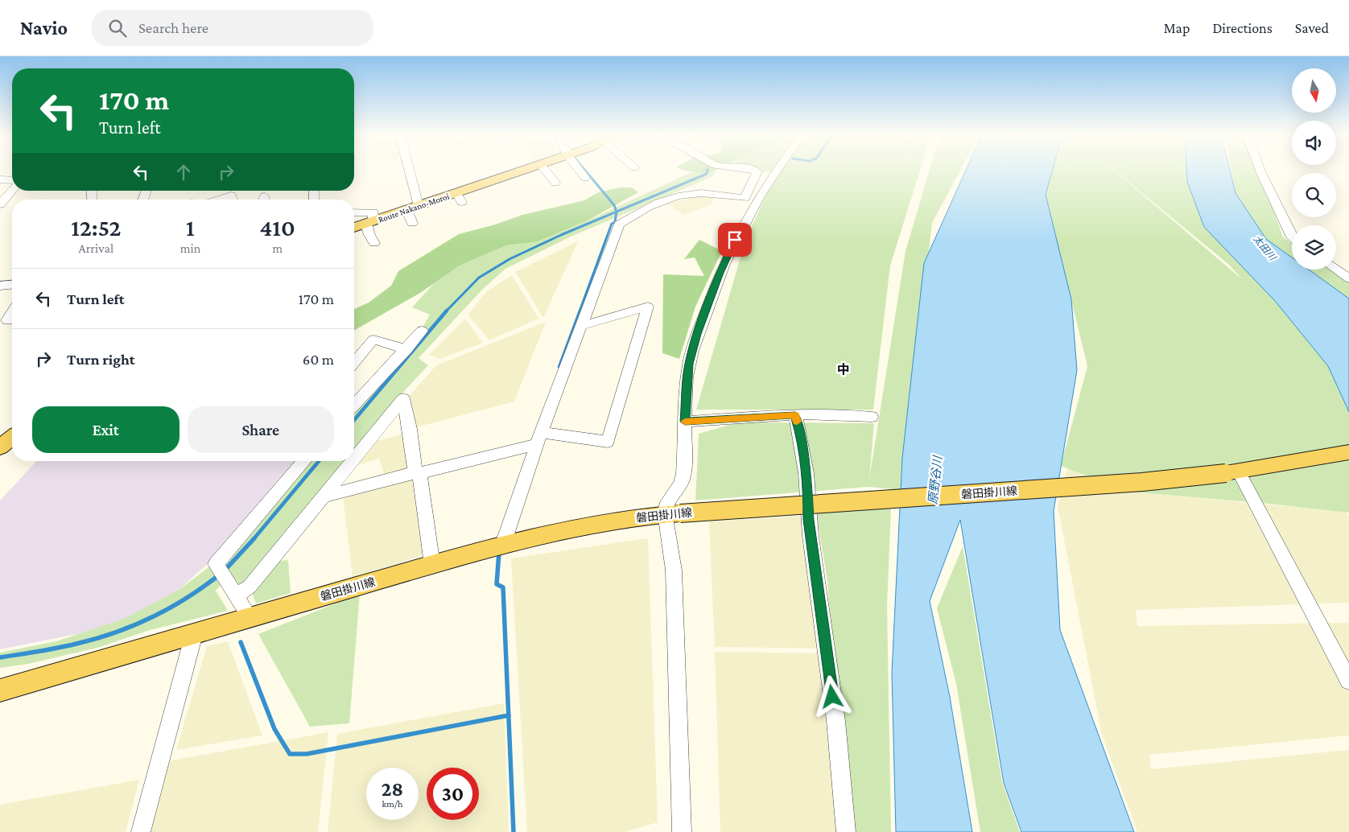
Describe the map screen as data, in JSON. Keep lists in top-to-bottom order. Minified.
{"streets":{"main road":["Route Nakano-Moroi","磐田掛川線"]},"districts":["中"],"water":["太田川","原野谷川"],"north":"bottom","page":{"header":"Navio","search":"Search here","nav":["Map","Directions","Saved"],"turn":["170 m","Turn left"],"eta":["12:52","Arrival","1","min","410","m"],"list":[{"name":"Turn left","value":"170 m"},{"name":"Turn right","value":"60 m"}],"buttons":["Exit","Share"],"speed":"28 km/h","limit":"30"}}
